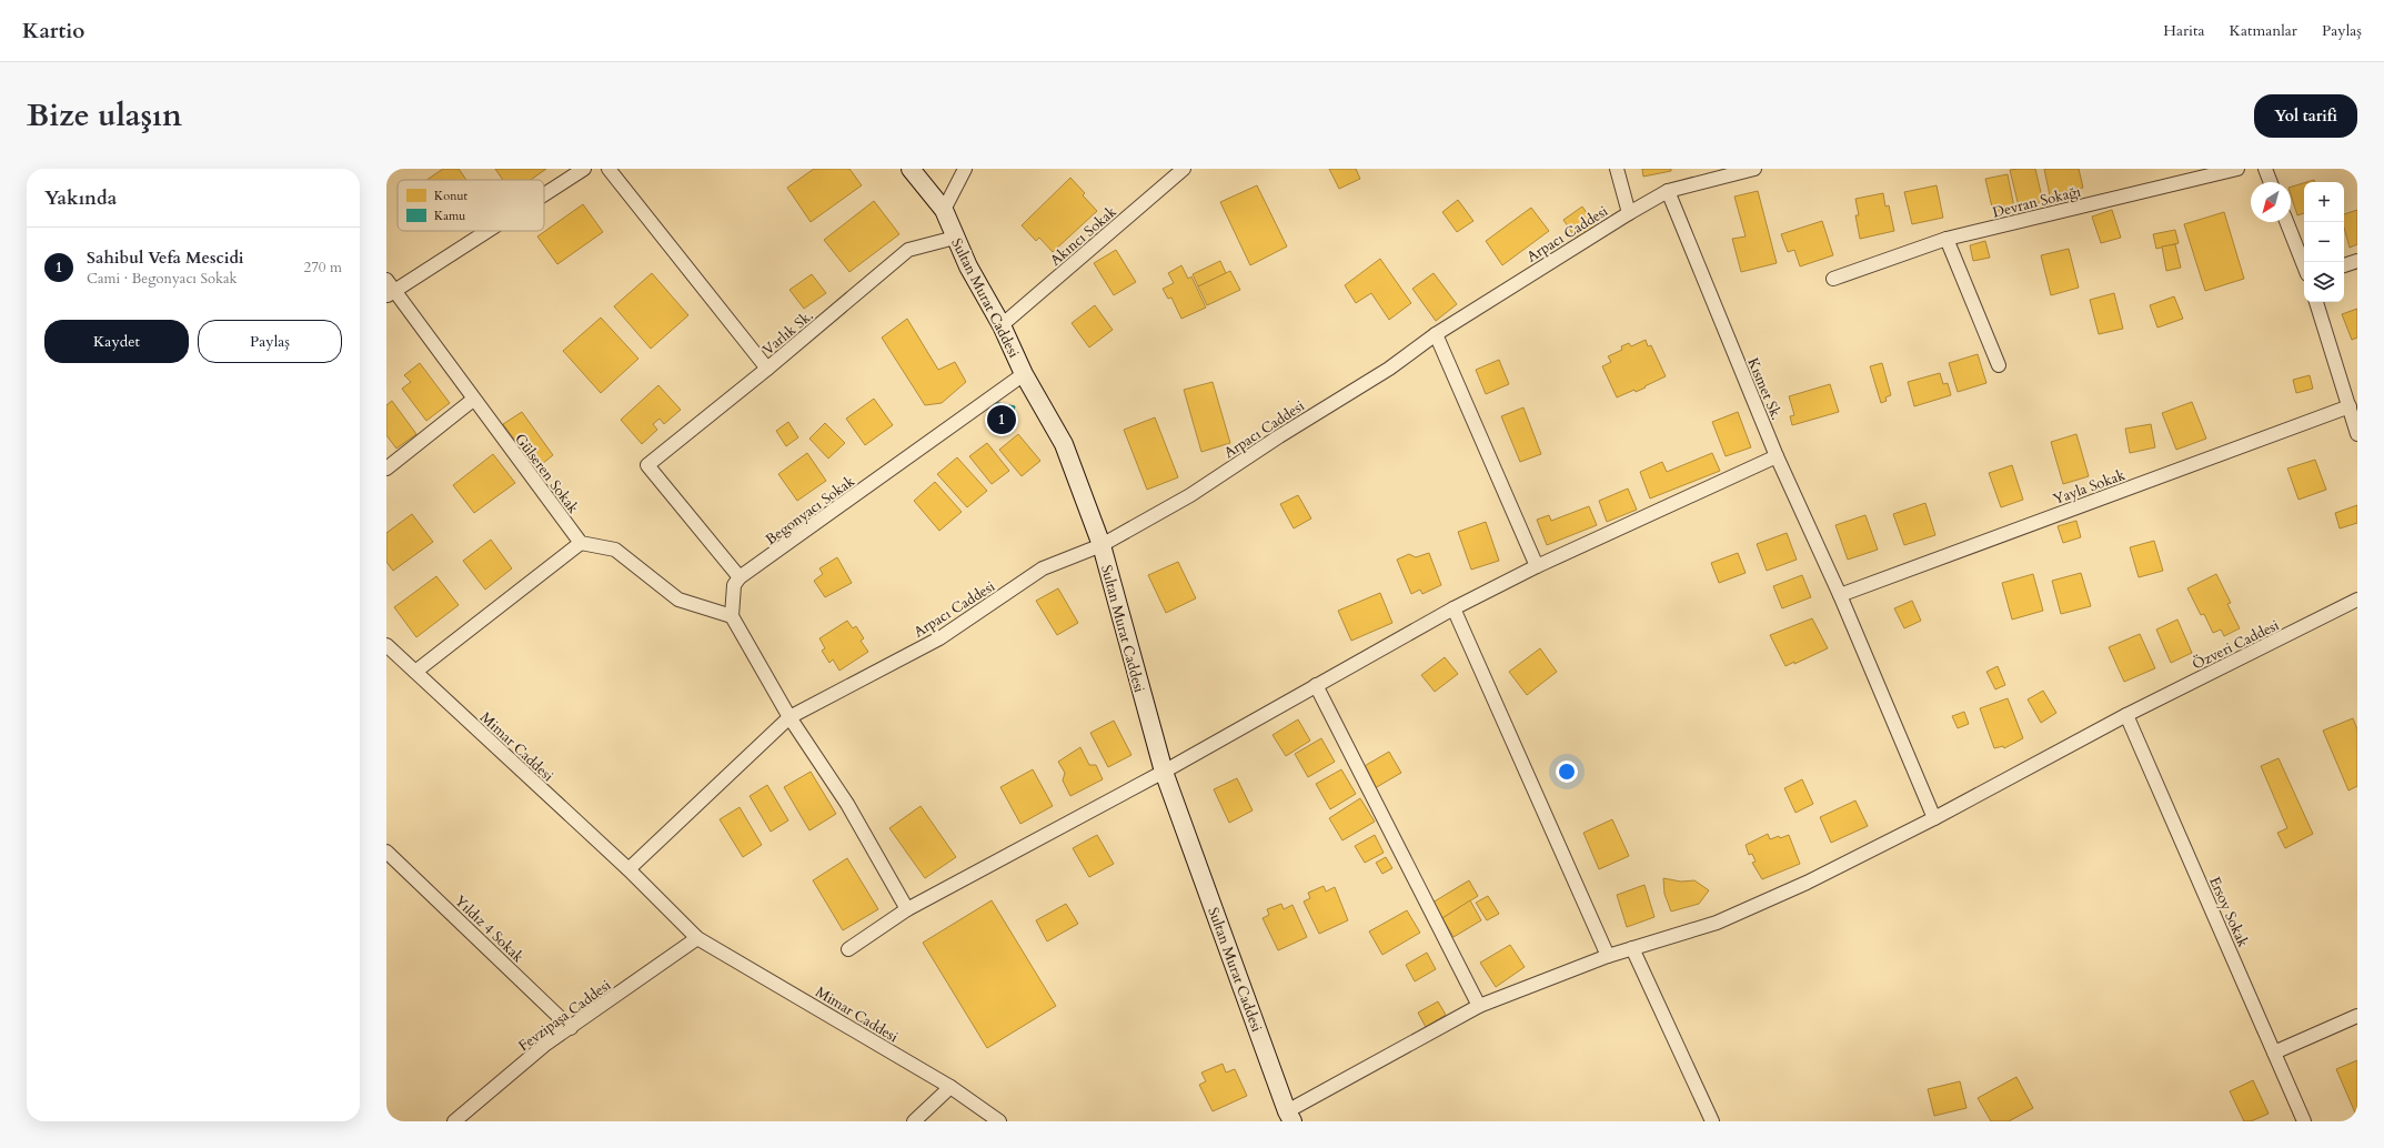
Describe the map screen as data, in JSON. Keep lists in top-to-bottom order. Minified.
{"streets":{"main road":["Sultan Murat Caddesi"],"street":["Devran Sokağı","Arpacı Caddesi","Akıncı Sokak","Varlık Sk.","Kısmet Sk.","Gülseren Sokak","Yayla Sokak","Begonyacı Sokak","Özveri Caddesi","Mimar Caddesi","Ersoy Sokak","Yıldız 4 Sokak","Fevzipaşa Caddesi"]},"crossings":[["Arpacı Caddesi","Sultan Murat Caddesi"],["Arpacı Caddesi","Kısmet Sk."],["Arpacı Caddesi","Mimar Caddesi"],["Akıncı Sokak","Sultan Murat Caddesi"],["Sultan Murat Caddesi","Varlık Sk."],["Sultan Murat Caddesi","Begonyacı Sokak"],["Sultan Murat Caddesi","Özveri Caddesi"],["Varlık Sk.","Begonyacı Sokak"],["Kısmet Sk.","Yayla Sokak"],["Kısmet Sk.","Özveri Caddesi"],["Özveri Caddesi","Ersoy Sokak"],["Mimar Caddesi","Fevzipaşa Caddesi"],["Yıldız 4 Sokak","Fevzipaşa Caddesi"]],"legend":["Konut","Kamu"],"north":"bottom left","page":{"header":"Kartio","nav":["Harita","Katmanlar","Paylaş"],"title":"Bize ulaşın","buttons":["Yol tarifi",["Kaydet","Paylaş"]],"heading":"Yakında","map_buttons":["+","−"],"list":[{"mark":"1","name":"Sahibul Vefa Mescidi","note":"Cami · Begonyacı Sokak","value":"270 m"}],"pins":"1"}}
